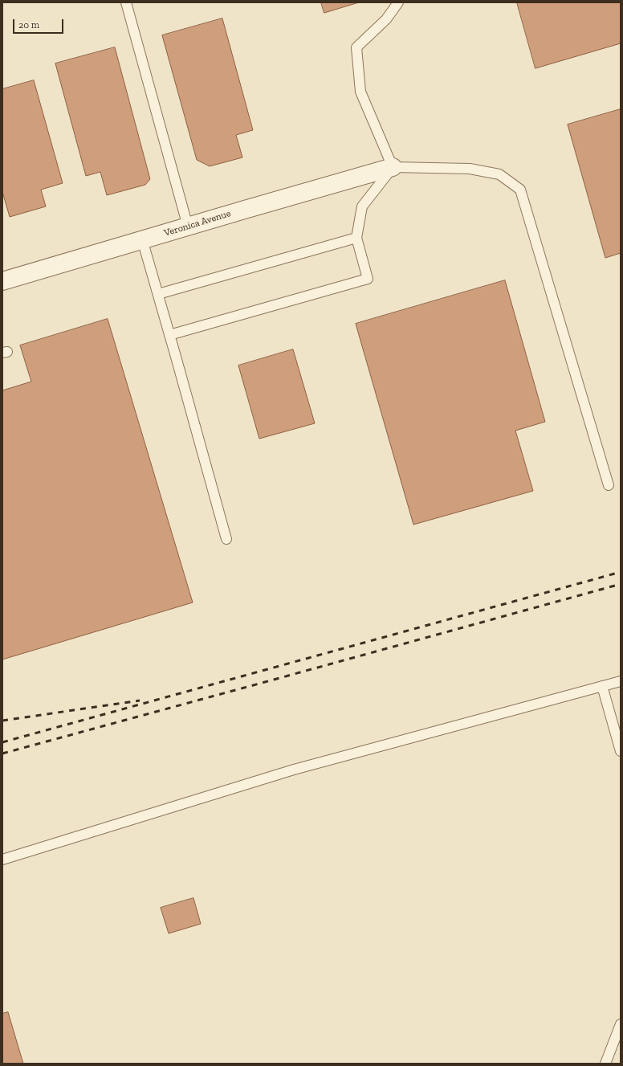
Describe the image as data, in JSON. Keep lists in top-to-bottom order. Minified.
{"streets":{"street":["Veronica Avenue"]},"scale_bar":"20 m"}
